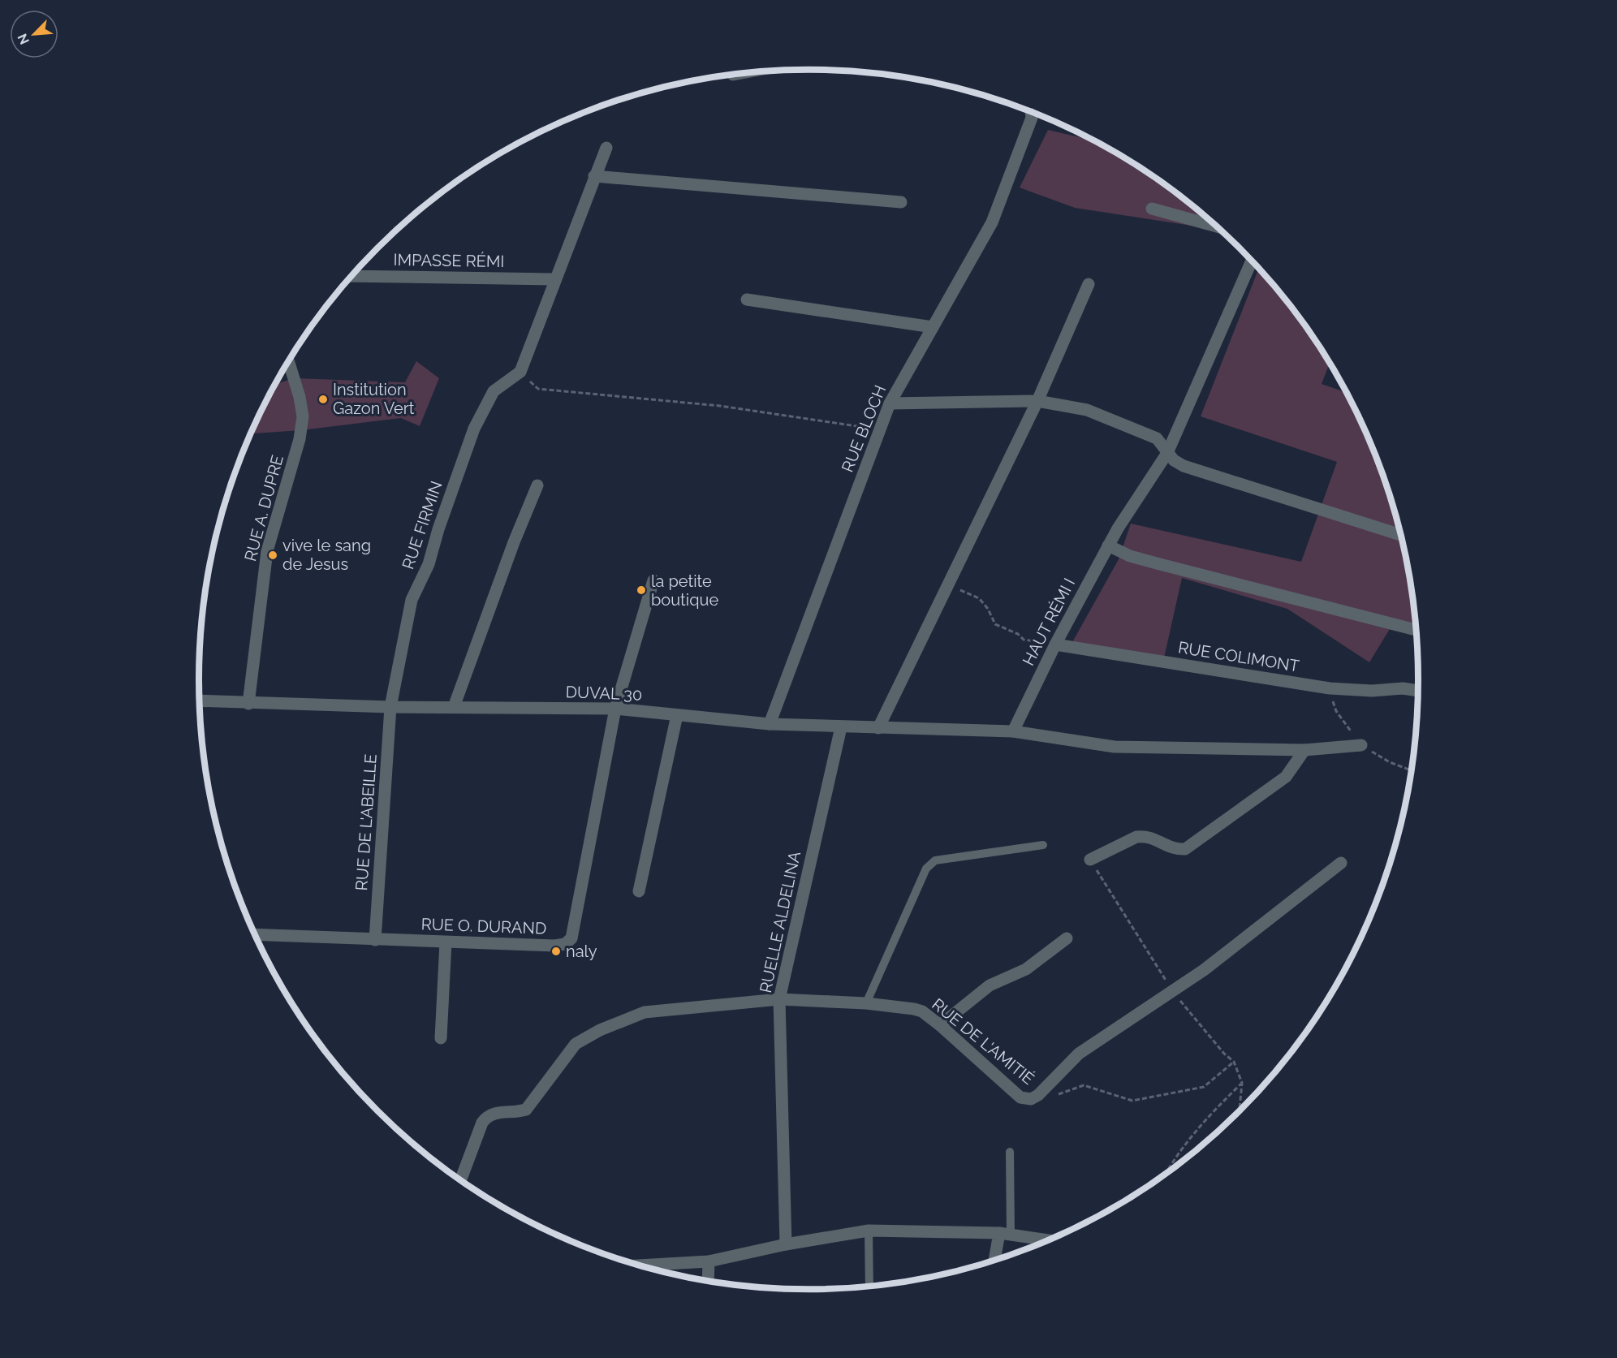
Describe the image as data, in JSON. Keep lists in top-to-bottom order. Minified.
{"streets":{"street":["IMPASSE RÉMI","RUE BLOCH","RUE A. DUPRE","RUE FIRMIN","HAUT RÉMI I","RUE COLIMONT","DUVAL 30","RUE DE L'ABEILLE","RUELLE ALDELINA","RUE O. DURAND","RUE DE L'AMITIÉ"]},"crossings":[["RUE BLOCH","DUVAL 30"],["RUE A. DUPRE","DUVAL 30"],["RUE FIRMIN","DUVAL 30"],["RUE FIRMIN","RUE DE L'ABEILLE"],["HAUT RÉMI I","RUE COLIMONT"],["HAUT RÉMI I","DUVAL 30"],["DUVAL 30","RUE DE L'ABEILLE"],["DUVAL 30","RUELLE ALDELINA"],["DUVAL 30","RUE O. DURAND"],["RUE DE L'ABEILLE","RUE O. DURAND"],["RUELLE ALDELINA","RUE DE L'AMITIÉ"]],"places":["Institution Gazon Vert","vive le sang de Jesus","la petite boutique","naly"],"north":"bottom left"}
